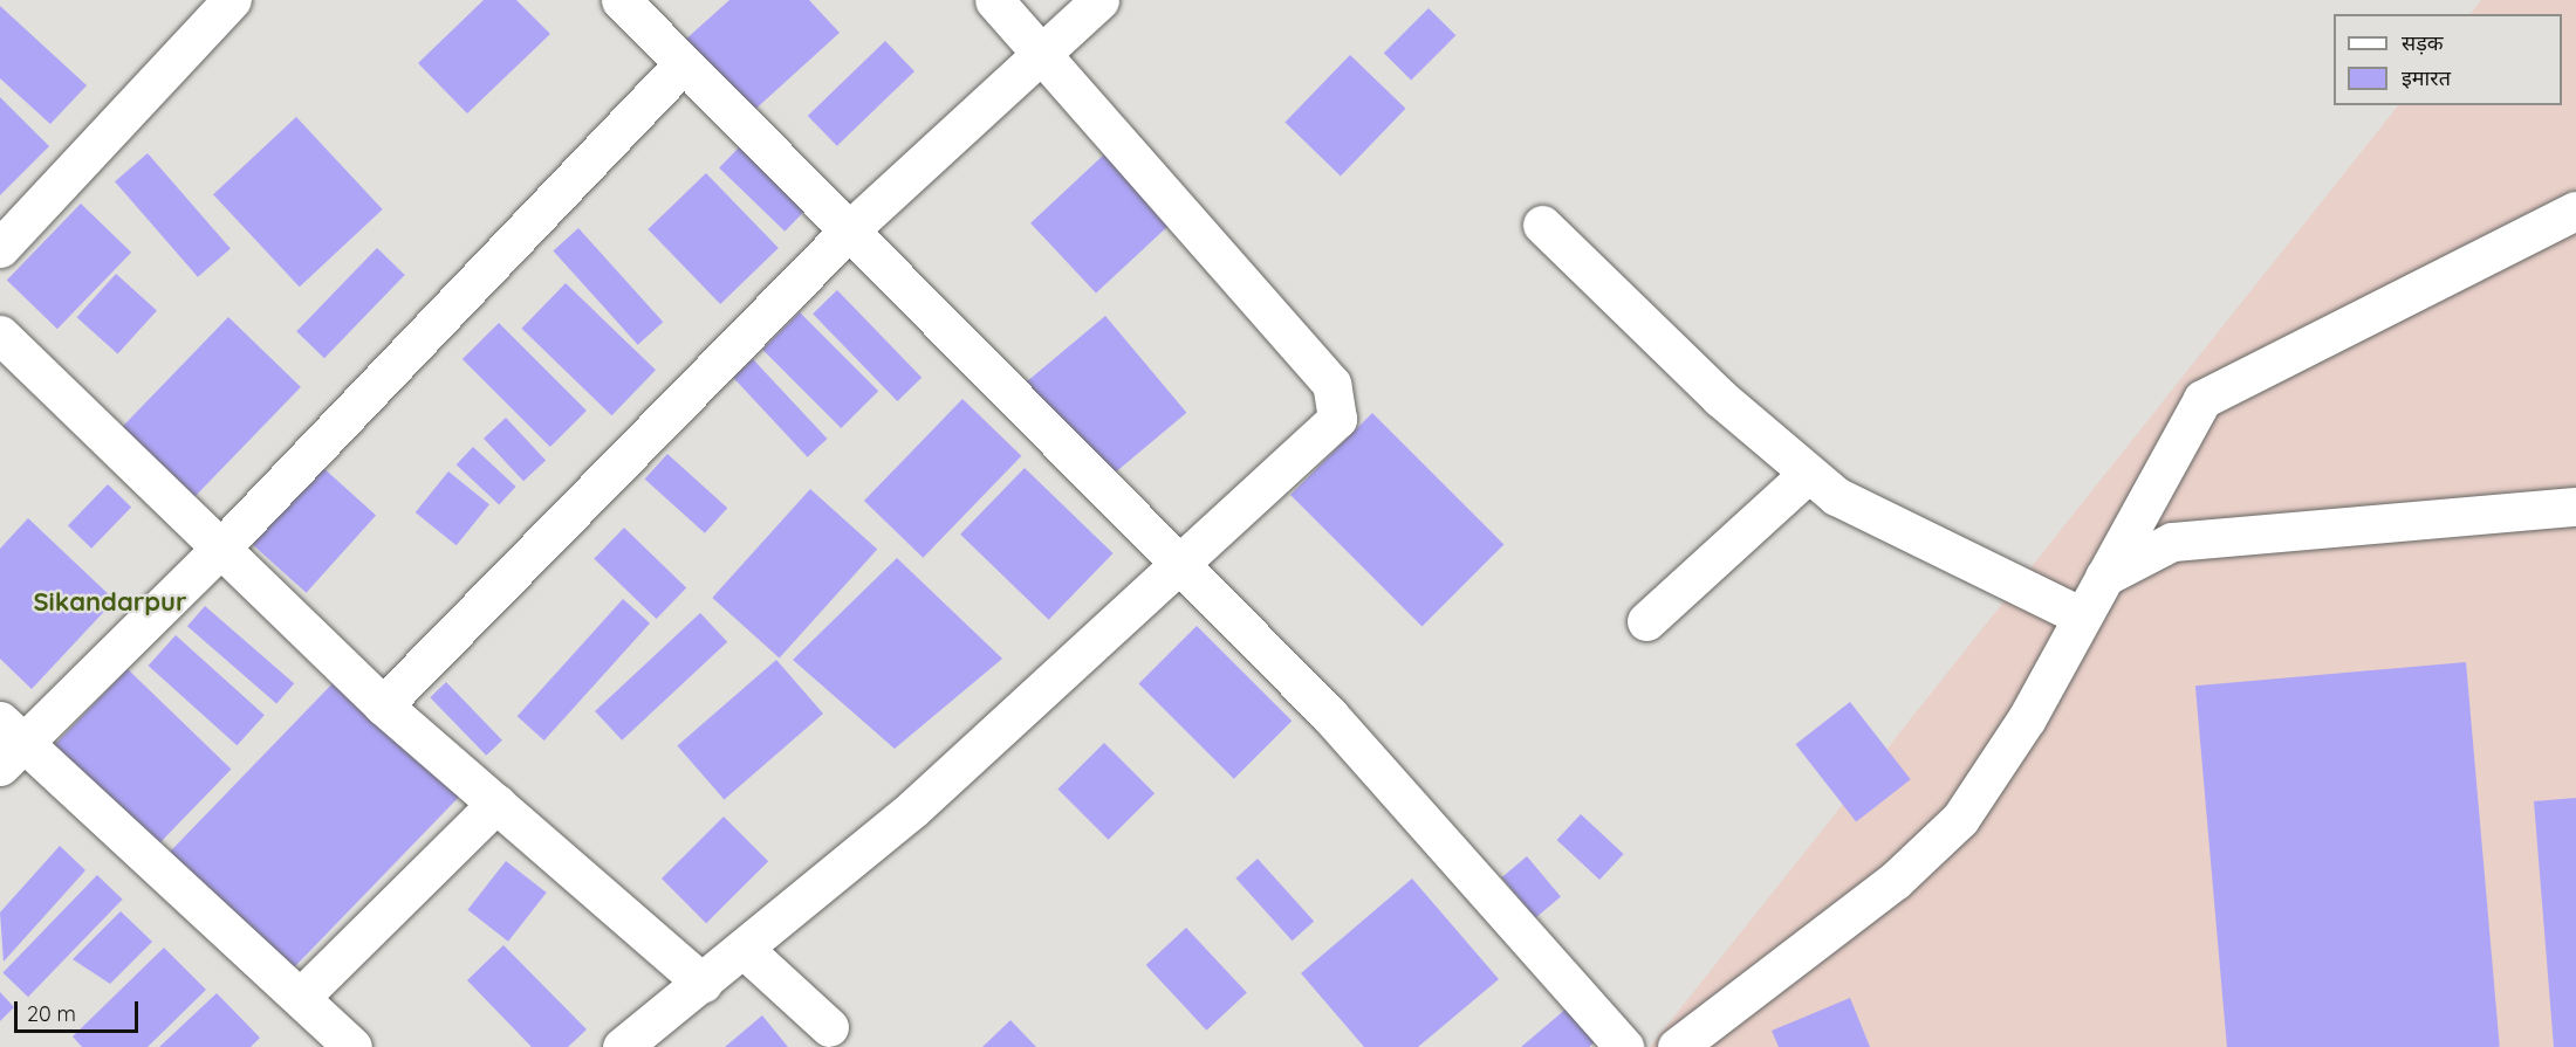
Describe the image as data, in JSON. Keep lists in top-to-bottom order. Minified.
{"districts":["Sikandarpur"],"legend":["सड़क","इमारत"],"scale_bar":"20 m"}
